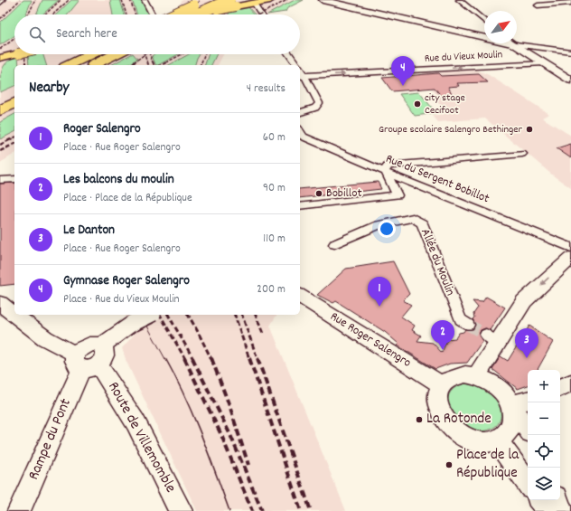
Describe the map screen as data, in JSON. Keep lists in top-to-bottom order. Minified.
{"streets":{"street":["Rue du Vieux Moulin","Rue du Sergent Bobillot","Allée du Moulin","Rue Roger Salengro","Route de Villemomble","Rampe du Pont"]},"crossings":[["Route de Villemomble","Rampe du Pont"]],"places":["city stage Cecifoot","Groupe scolaire Salengro Bethinger","Bobillot","La Rotonde","Place de la République"],"north":"top right","page":{"search":"Search here","pins":["4","1","2","3"],"heading":["Nearby","4 results"],"list":[{"mark":"1","name":"Roger Salengro","note":"Place · Rue Roger Salengro","value":"60 m"},{"mark":"2","name":"Les balcons du moulin","note":"Place · Place de la République","value":"90 m"},{"mark":"3","name":"Le Danton","note":"Place · Rue Roger Salengro","value":"110 m"},{"mark":"4","name":"Gymnase Roger Salengro","note":"Place · Rue du Vieux Moulin","value":"200 m"}],"map_buttons":["+","−"]}}
